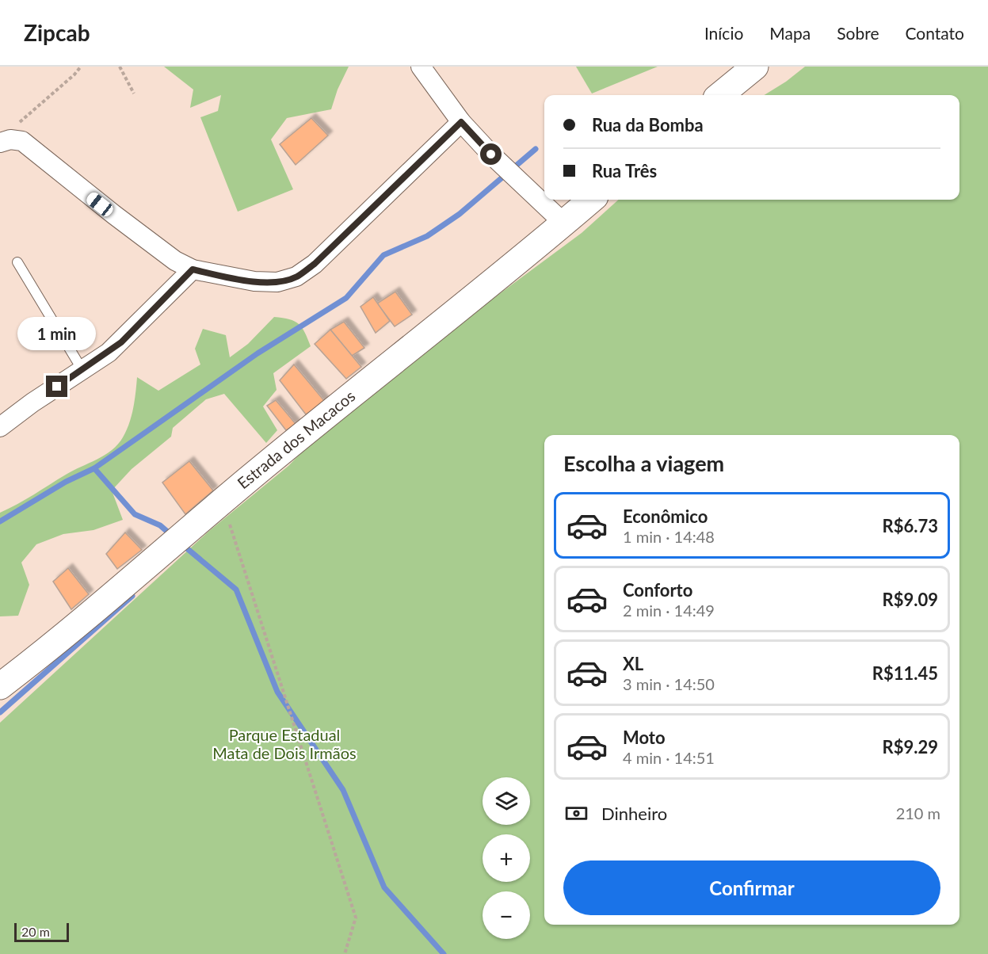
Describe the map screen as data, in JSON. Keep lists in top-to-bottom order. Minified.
{"streets":{"main road":["Estrada dos Macacos"]},"parks":["Parque Estadual Mata de Dois Irmãos"],"scale_bar":"20 m","page":{"header":"Zipcab","nav":["Início","Mapa","Sobre","Contato"],"banner":["Rua da Bomba","Rua Três"],"bubble":"1 min","heading":"Escolha a viagem","list":[{"name":"Econômico","note":"1 min · 14:48","value":"R$6.73"},{"name":"Conforto","note":"2 min · 14:49","value":"R$9.09"},{"name":"XL","note":"3 min · 14:50","value":"R$11.45"},{"name":"Moto","note":"4 min · 14:51","value":"R$9.29"}],"map_buttons":["+","−"],"pay":["Dinheiro","210 m"],"buttons":"Confirmar","scale":"20 m"}}
